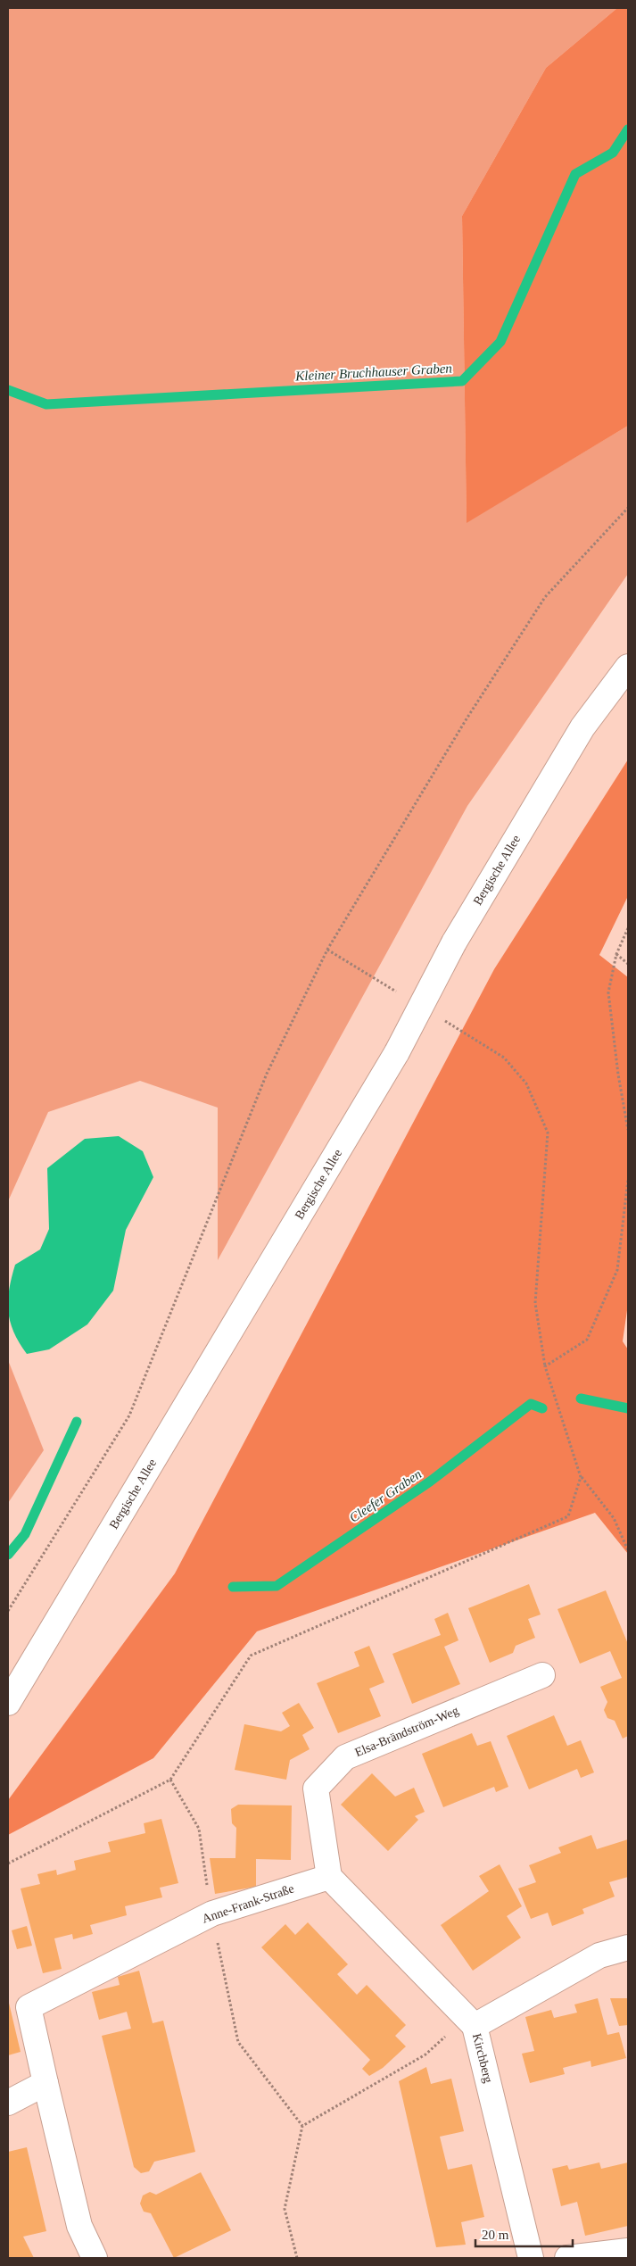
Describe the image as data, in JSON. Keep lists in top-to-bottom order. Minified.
{"streets":{"street":["Bergische Allee","Elsa-Brändström-Weg","Anne-Frank-Straße","Kirchberg"]},"crossings":[["Elsa-Brändström-Weg","Anne-Frank-Straße"]],"water":["Kleiner Bruchhauser Graben","Cleefer Graben"],"scale_bar":"20 m"}
